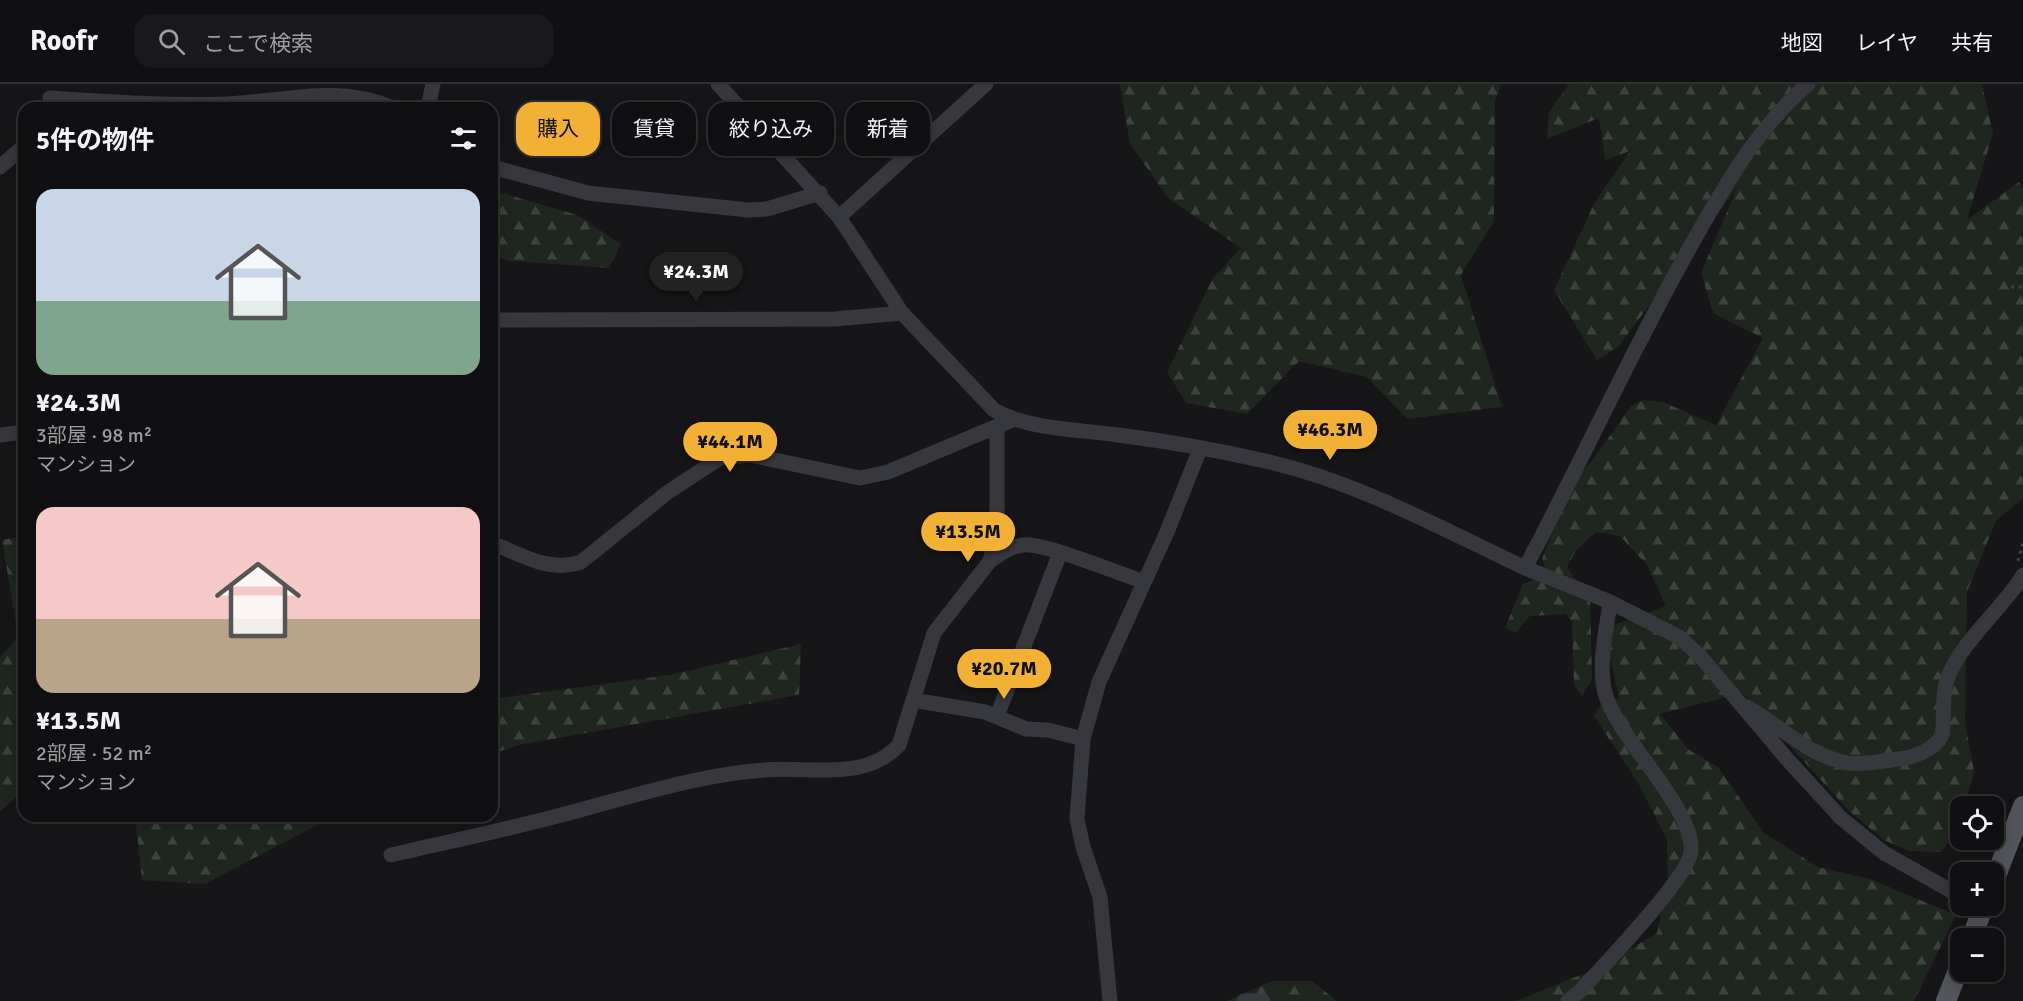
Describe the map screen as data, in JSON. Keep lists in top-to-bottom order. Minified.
{"page":{"header":"Roofr","search":"ここで検索","nav":["地図","レイヤ","共有"],"chip":["購入","賃貸","絞り込み","新着"],"heading":"5件の物件","list":[{"name":"¥24.3M","note":"3部屋 · 98 m² · マンション"},{"name":"¥13.5M","note":"2部屋 · 52 m² · マンション"}],"price":["¥24.3M","¥46.3M","¥44.1M","¥13.5M","¥20.7M"],"map_buttons":["+","−"]}}
